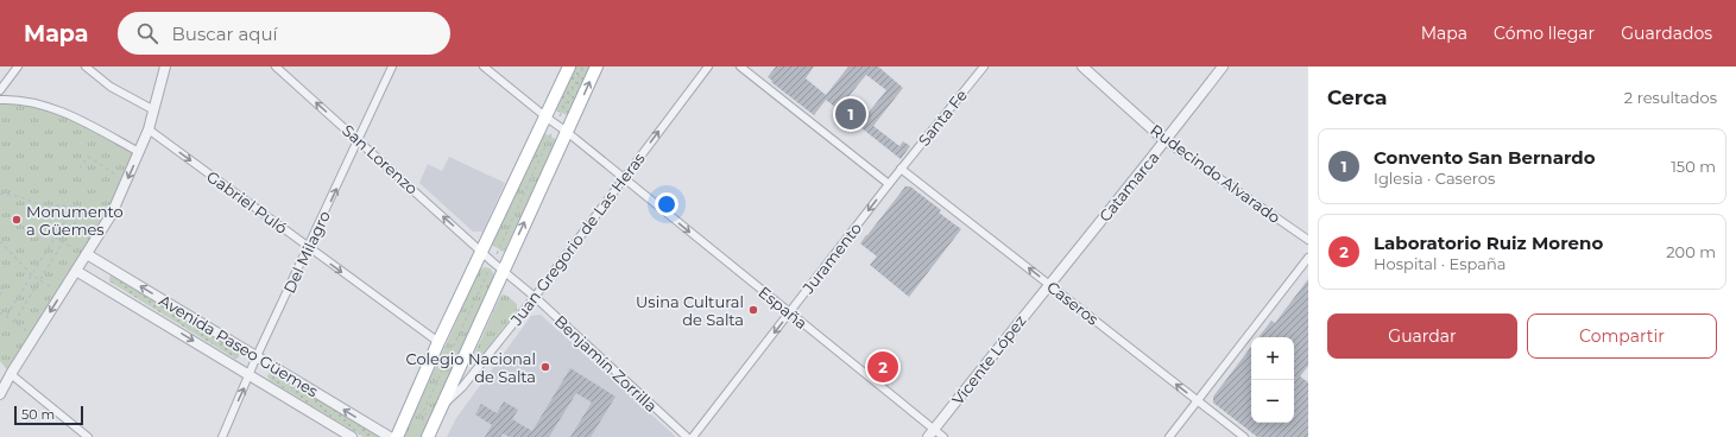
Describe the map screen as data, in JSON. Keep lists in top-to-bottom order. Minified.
{"streets":{"street":["Santa Fe","San Lorenzo","Rudecindo Alvarado","Catamarca","Gabriel Puló","Juan Gregorio de Las Heras","Del Milagro","Juramento","Caseros","España","Avenida Paseo Güemes","Vicente López","Benjamín Zorrilla"]},"crossings":[["Santa Fe","Juramento"],["Santa Fe","Caseros"],["San Lorenzo","Del Milagro"],["San Lorenzo","Benjamín Zorrilla"],["Rudecindo Alvarado","Catamarca"],["Catamarca","Caseros"],["Catamarca","Vicente López"],["Gabriel Puló","Del Milagro"],["Juan Gregorio de Las Heras","España"],["Juan Gregorio de Las Heras","Benjamín Zorrilla"],["Del Milagro","Avenida Paseo Güemes"],["Juramento","Caseros"],["Juramento","España"],["Caseros","Vicente López"],["España","Vicente López"]],"one_way":["San Lorenzo","Gabriel Puló","Del Milagro","Juramento","Caseros","España"],"places":["Monumento a Güemes","Usina Cultural de Salta","Colegio Nacional de Salta"],"scale_bar":"50 m","page":{"header":"Mapa","search":"Buscar aquí","nav":["Mapa","Cómo llegar","Guardados"],"heading":["Cerca","2 resultados"],"pins":["1","2"],"list":[{"mark":"1","name":"Convento San Bernardo","note":"Iglesia · Caseros","value":"150 m"},{"mark":"2","name":"Laboratorio Ruiz Moreno","note":"Hospital · España","value":"200 m"}],"buttons":["Guardar","Compartir"],"map_buttons":["+","−"],"scale":"50 m"}}
